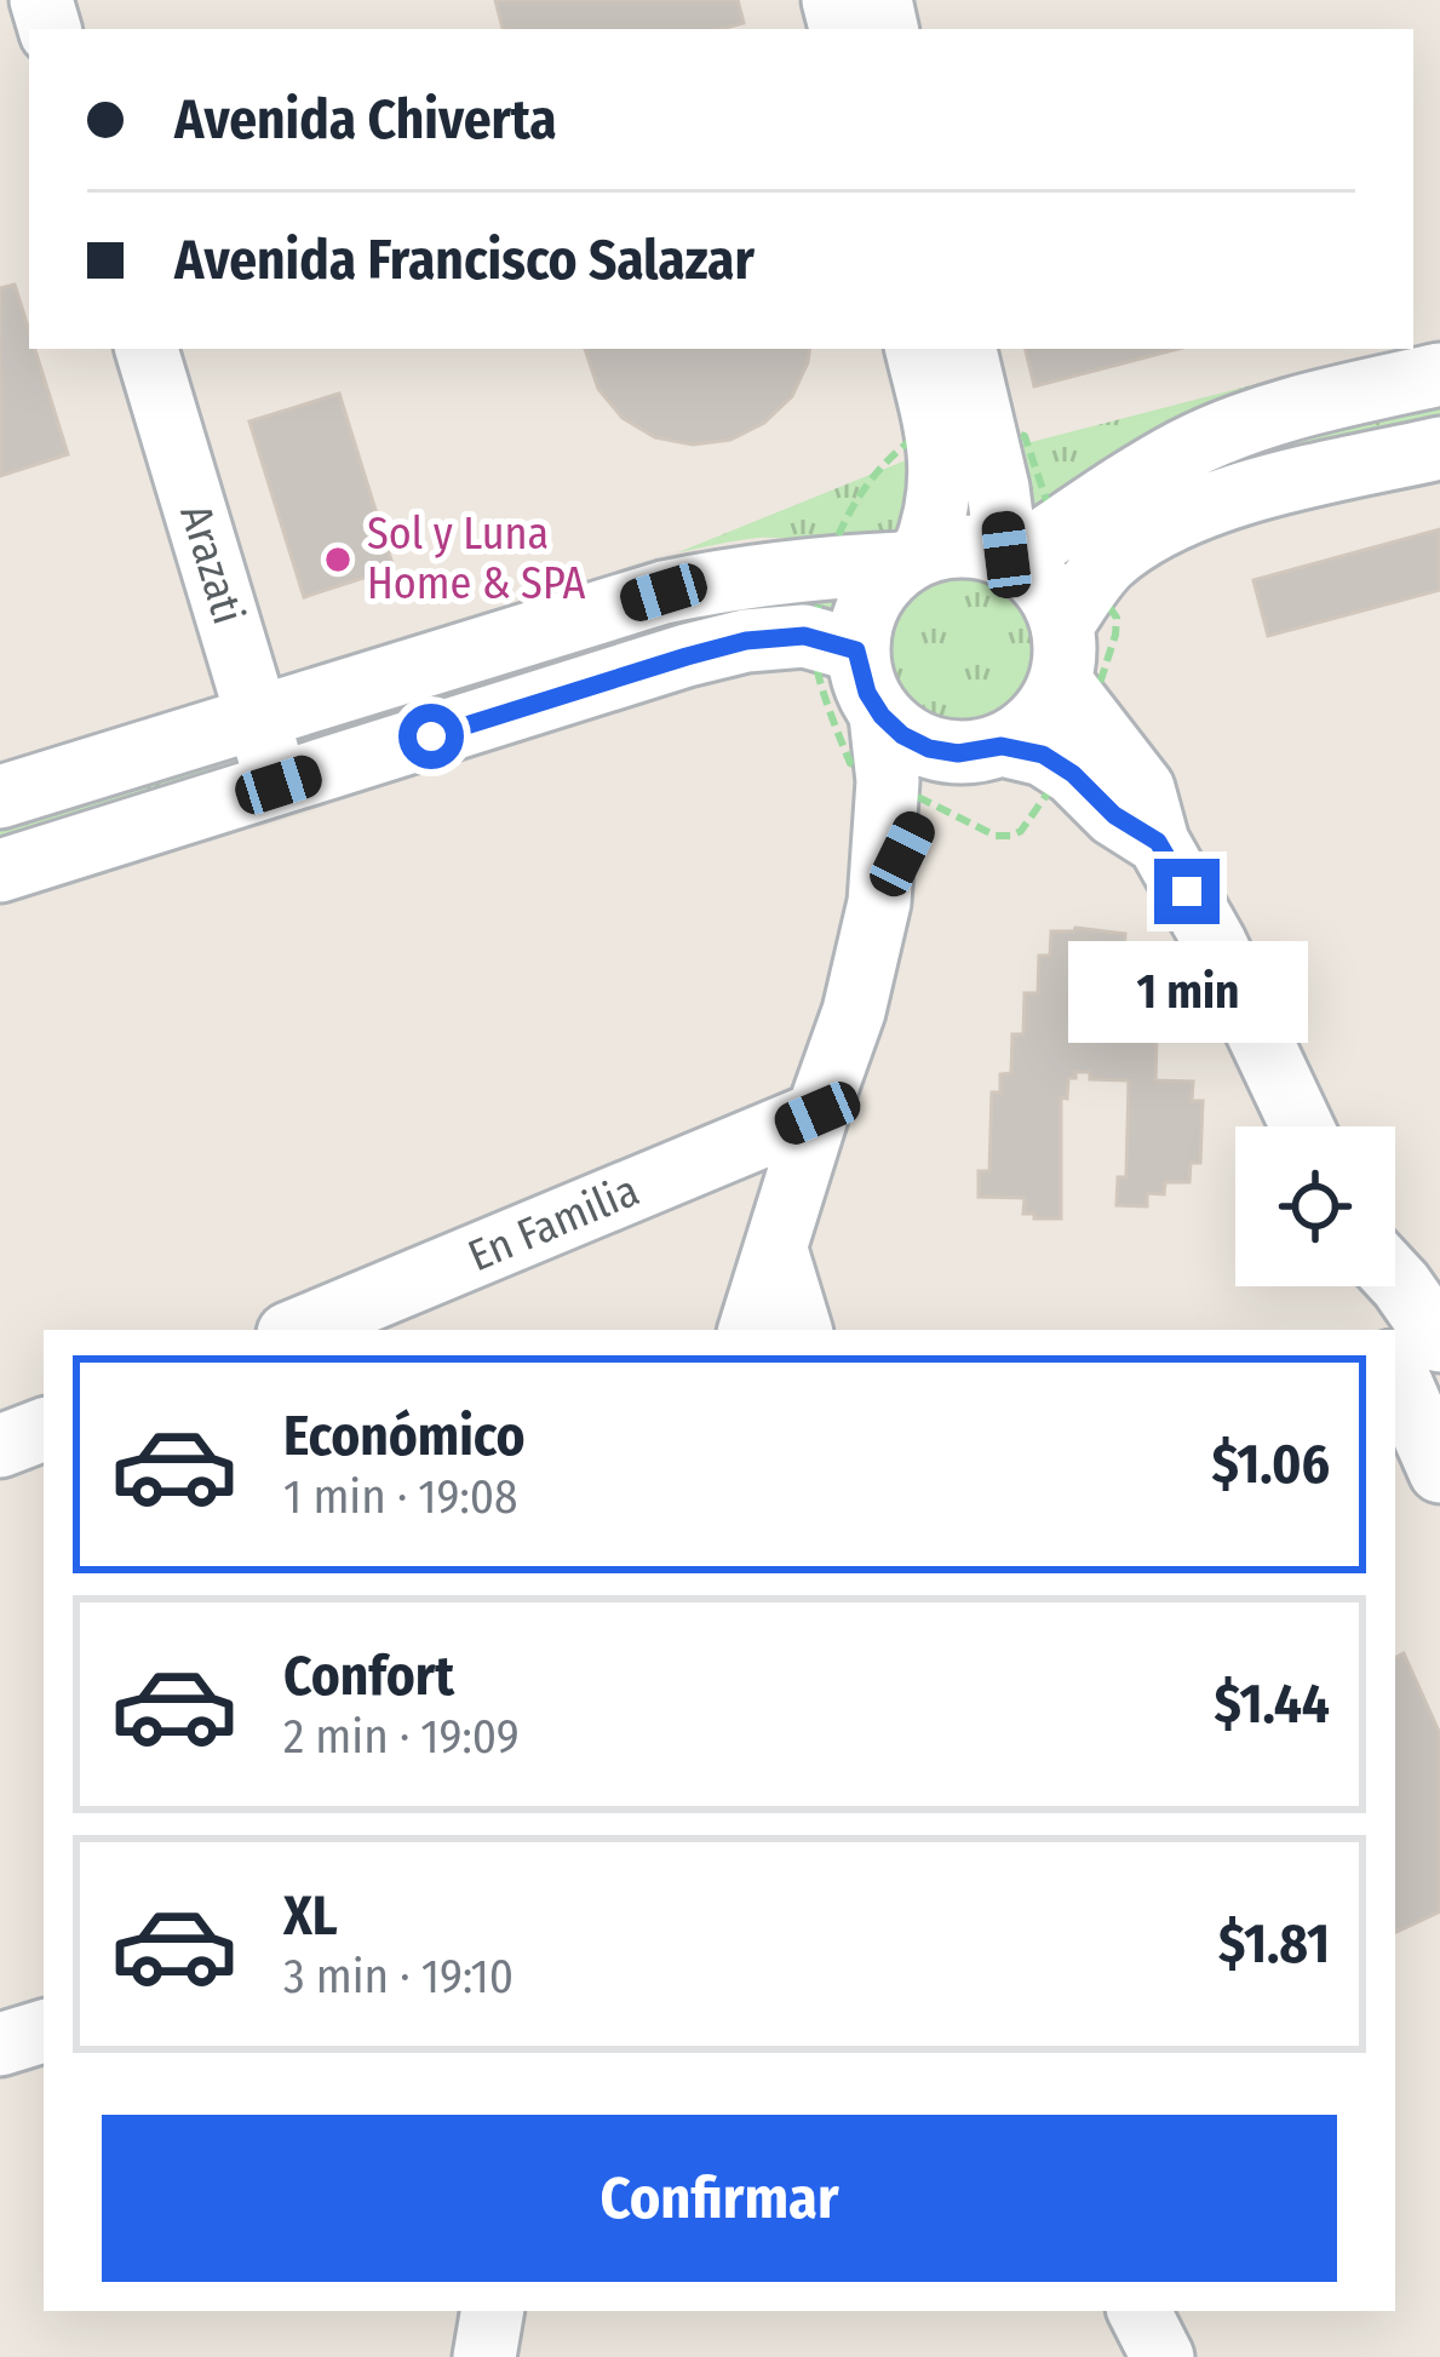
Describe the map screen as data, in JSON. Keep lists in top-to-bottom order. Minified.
{"streets":{"street":["Arazati","En Familia"]},"places":["Sol y Luna Home & SPA"],"page":{"banner":["Avenida Chiverta","Avenida Francisco Salazar"],"bubble":"1 min","list":[{"name":"Económico","note":"1 min · 19:08","value":"$1.06"},{"name":"Confort","note":"2 min · 19:09","value":"$1.44"},{"name":"XL","note":"3 min · 19:10","value":"$1.81"}],"buttons":"Confirmar"}}
